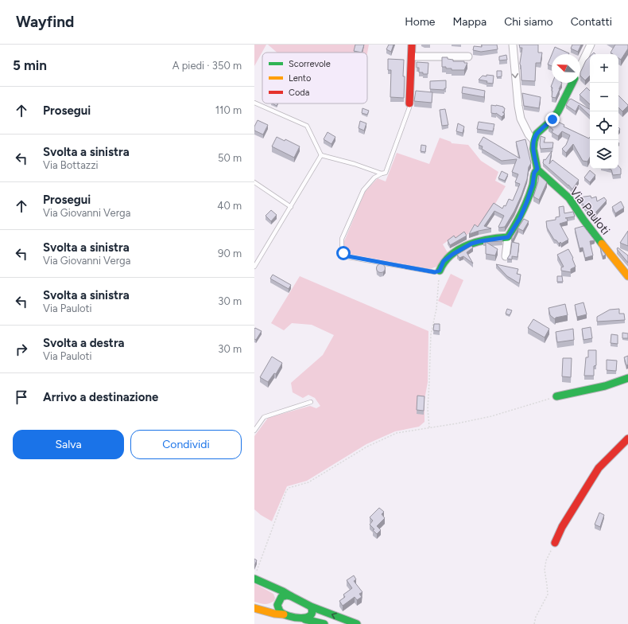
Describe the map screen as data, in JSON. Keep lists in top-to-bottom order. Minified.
{"streets":{"street":["Via Pauloti"]},"legend":["Scorrevole","Lento","Coda"],"north":"top left","page":{"header":"Wayfind","nav":["Home","Mappa","Chi siamo","Contatti"],"heading":["5 min","A piedi · 350 m"],"map_buttons":["+","−"],"list":[["Prosegui","110 m"],["Svolta a sinistra","Via Bottazzi","50 m"],["Prosegui","Via Giovanni Verga","40 m"],["Svolta a sinistra","Via Giovanni Verga","90 m"],["Svolta a sinistra","Via Pauloti","30 m"],["Svolta a destra","Via Pauloti","30 m"],"Arrivo a destinazione"],"buttons":["Salva","Condividi"]}}
